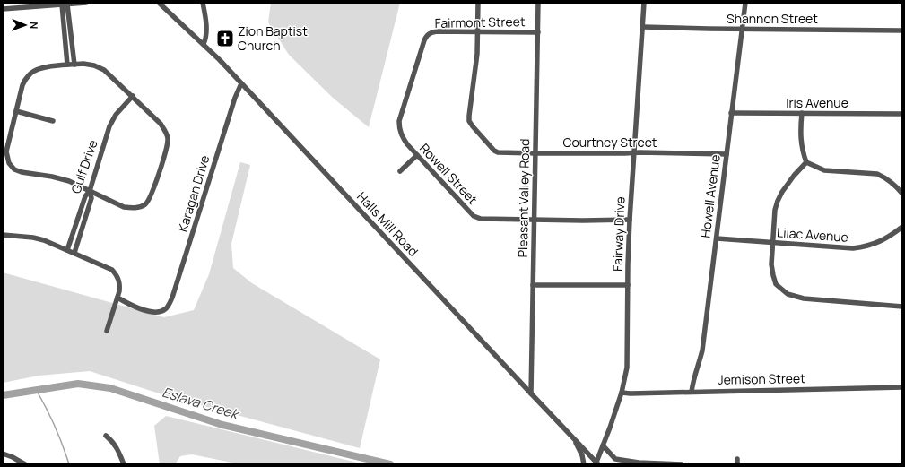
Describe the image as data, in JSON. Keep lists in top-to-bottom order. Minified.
{"streets":{"street":["Shannon Street","Fairmont Street","Iris Avenue","Courtney Street","Gulf Drive","Rowell Street","Karagan Drive","Howell Avenue","Pleasant Valley Road","Halls Mill Road","Fairway Drive","Lilac Avenue","Jemison Street"]},"crossings":[["Shannon Street","Howell Avenue"],["Shannon Street","Fairway Drive"],["Fairmont Street","Courtney Street"],["Fairmont Street","Rowell Street"],["Fairmont Street","Pleasant Valley Road"],["Iris Avenue","Howell Avenue"],["Courtney Street","Howell Avenue"],["Courtney Street","Pleasant Valley Road"],["Courtney Street","Fairway Drive"],["Rowell Street","Pleasant Valley Road"],["Rowell Street","Fairway Drive"],["Karagan Drive","Halls Mill Road"],["Howell Avenue","Lilac Avenue"],["Howell Avenue","Jemison Street"],["Pleasant Valley Road","Halls Mill Road"],["Halls Mill Road","Fairway Drive"],["Fairway Drive","Jemison Street"]],"water":["Eslava Creek"],"places":{"church":["Zion Baptist Church"]},"north":"right"}
